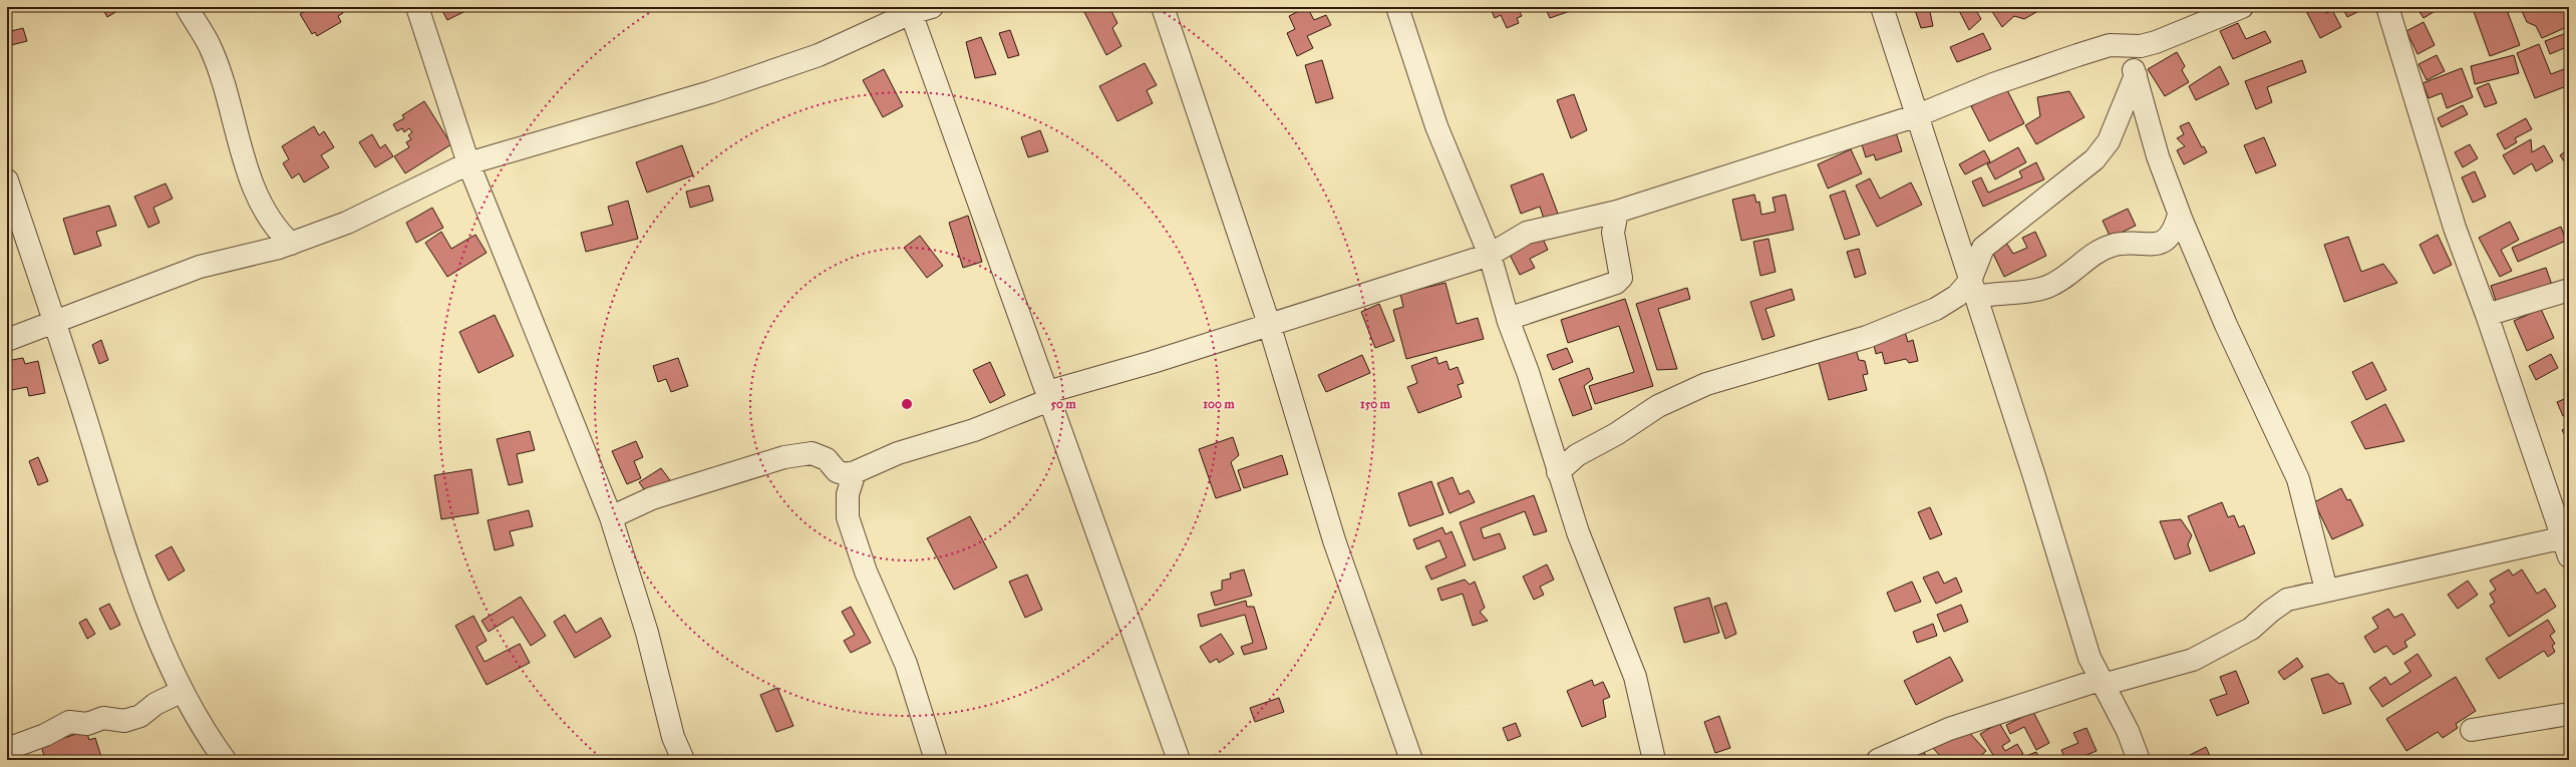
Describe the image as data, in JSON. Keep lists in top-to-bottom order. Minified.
{"rings":["50 m","100 m","150 m"]}
